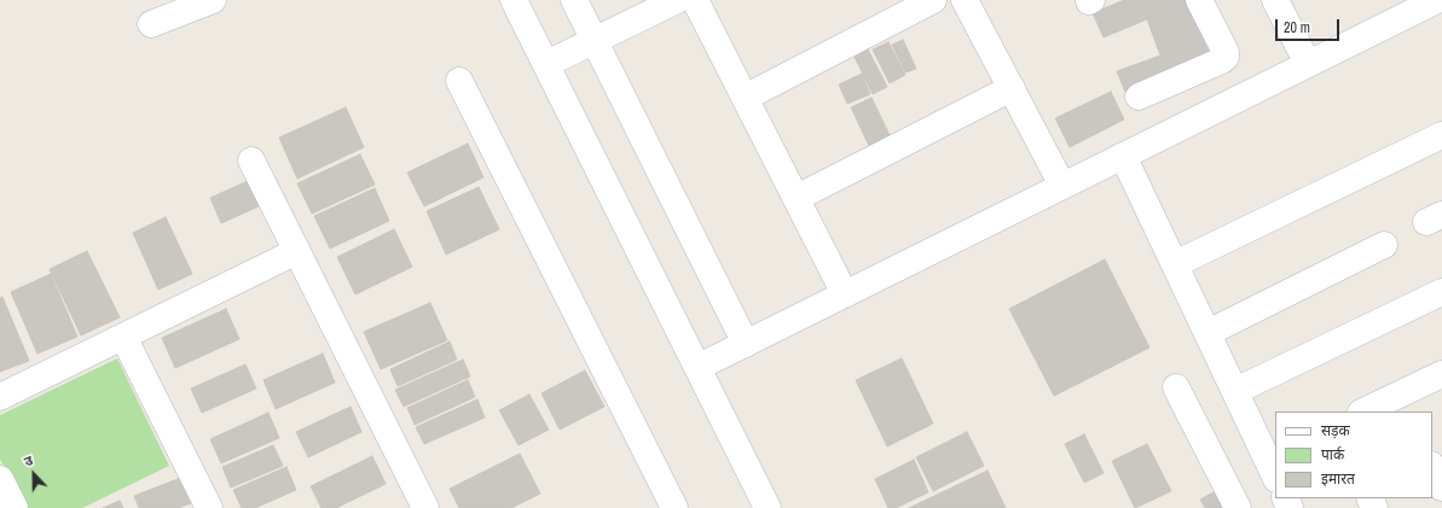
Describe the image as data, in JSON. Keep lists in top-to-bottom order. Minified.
{"legend":["सड़क","पार्क","इमारत"],"scale_bar":"20 m","north":"top"}
